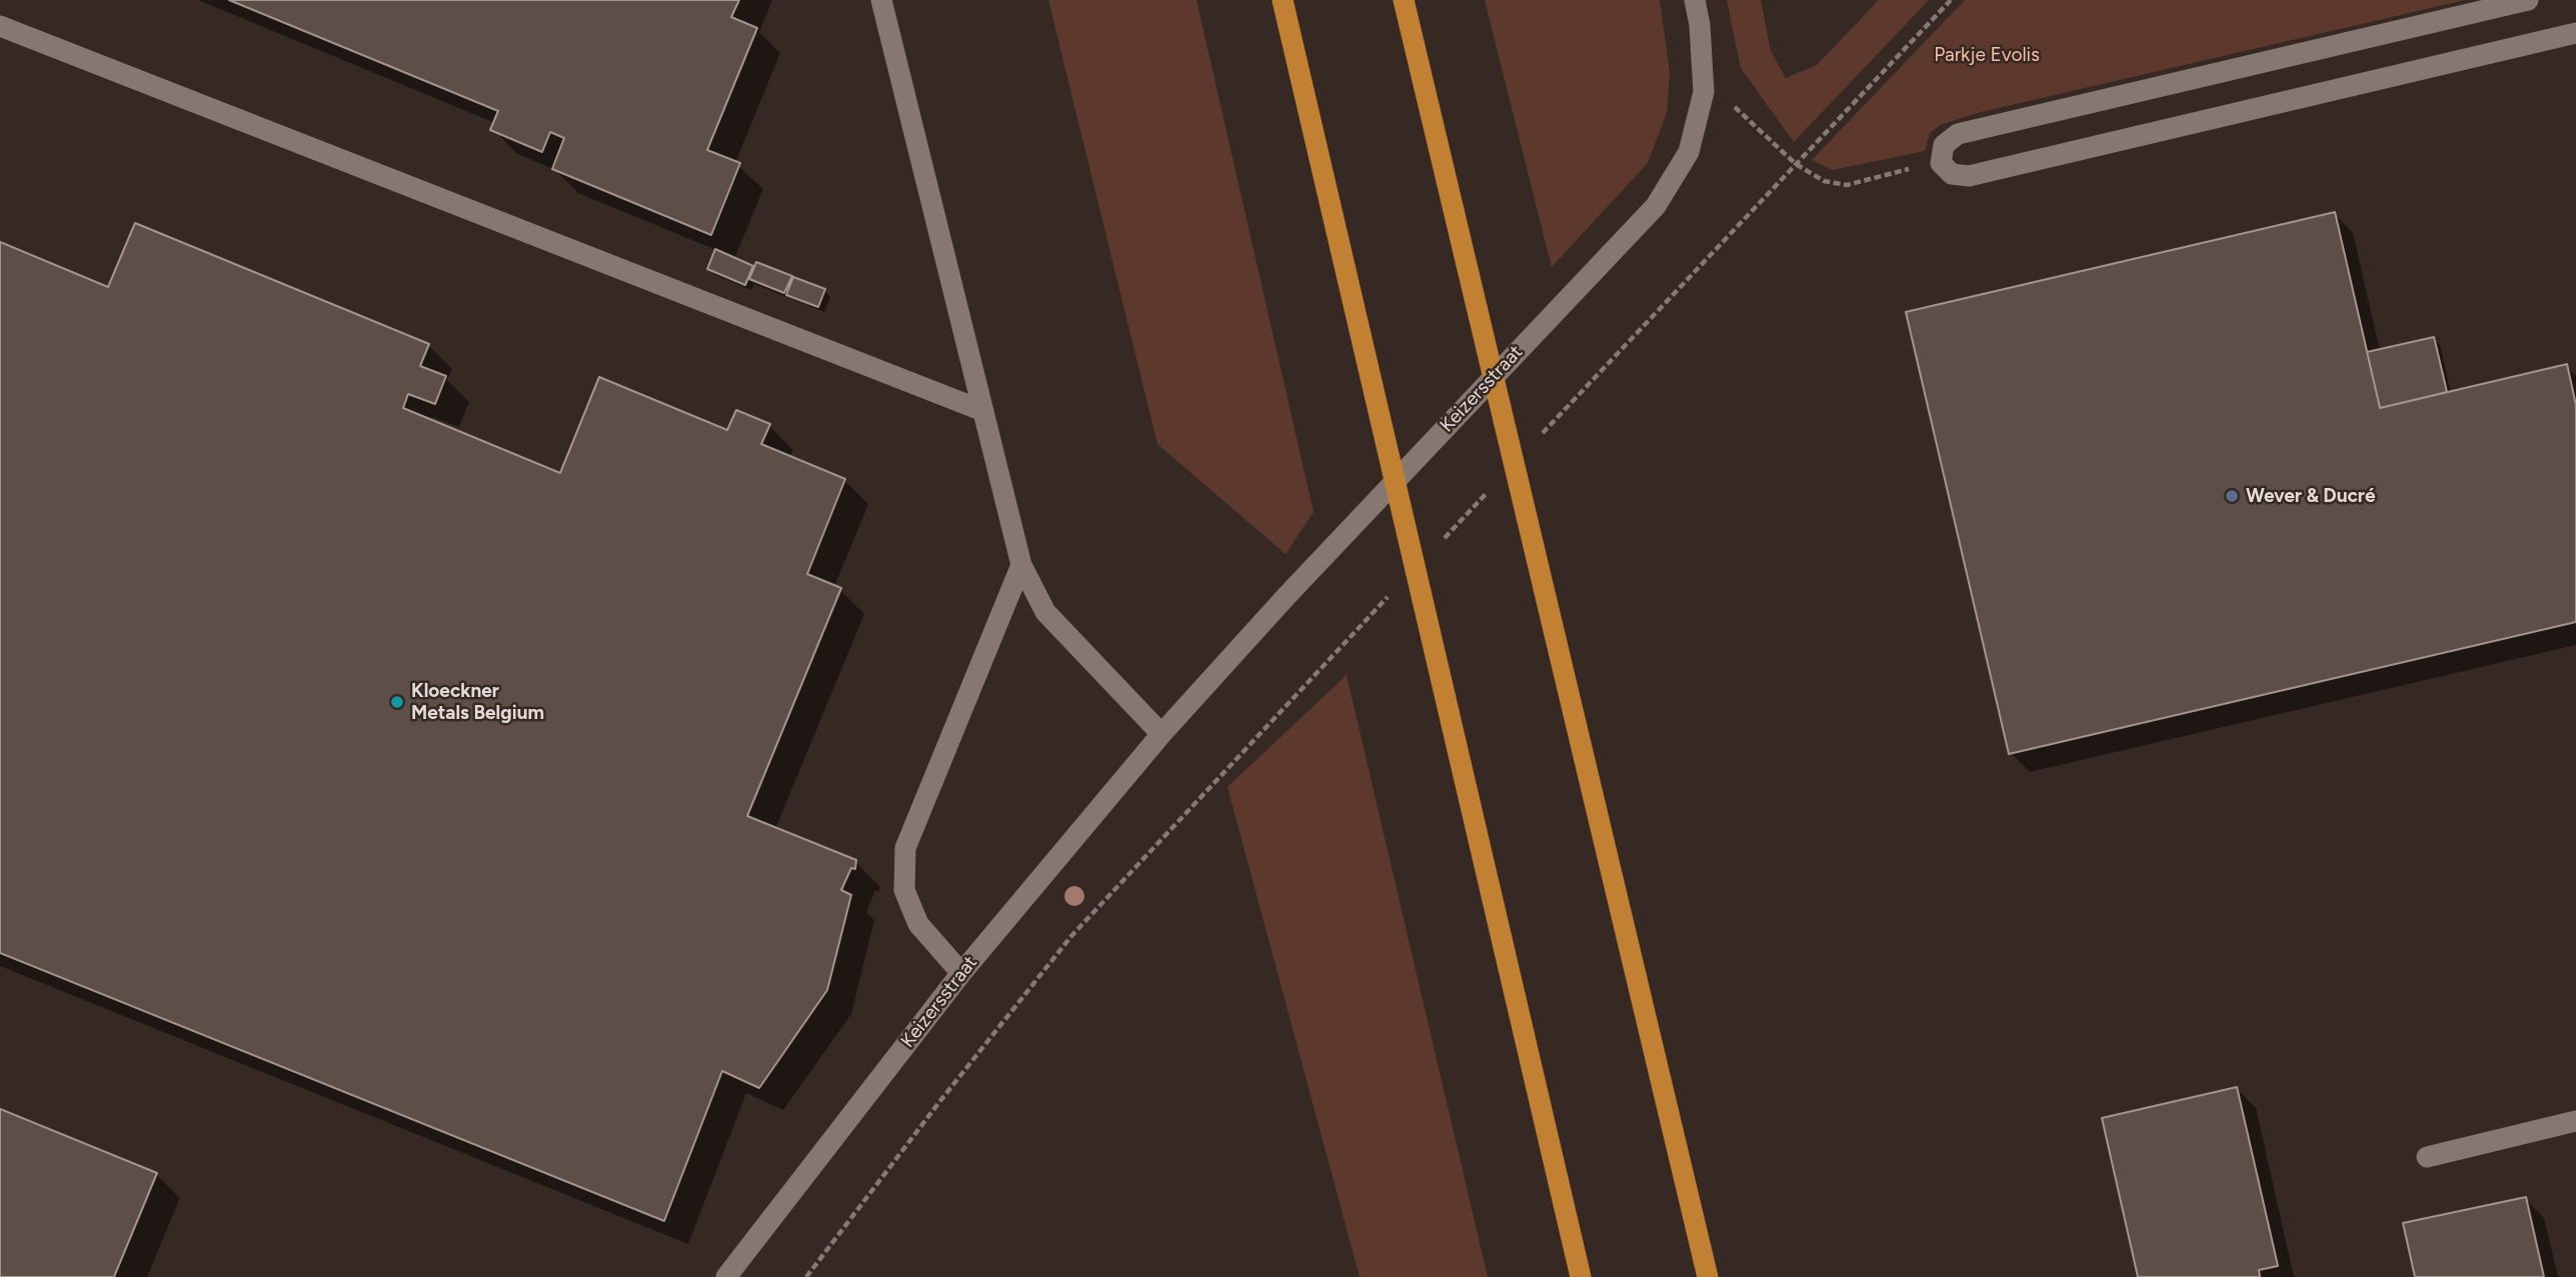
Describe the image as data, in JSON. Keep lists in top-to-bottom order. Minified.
{"streets":{"street":["Keizersstraat"]},"parks":["Parkje Evolis"],"places":["Wever & Ducré","Kloeckner Metals Belgium"]}
